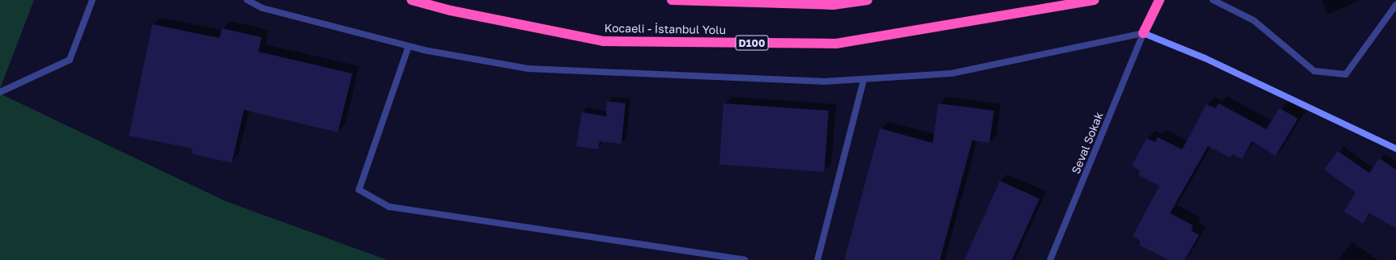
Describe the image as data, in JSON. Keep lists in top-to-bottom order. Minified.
{"streets":{"highway":["Kocaeli - İstanbul Yolu","D100"],"street":["Seval Sokak"]}}
